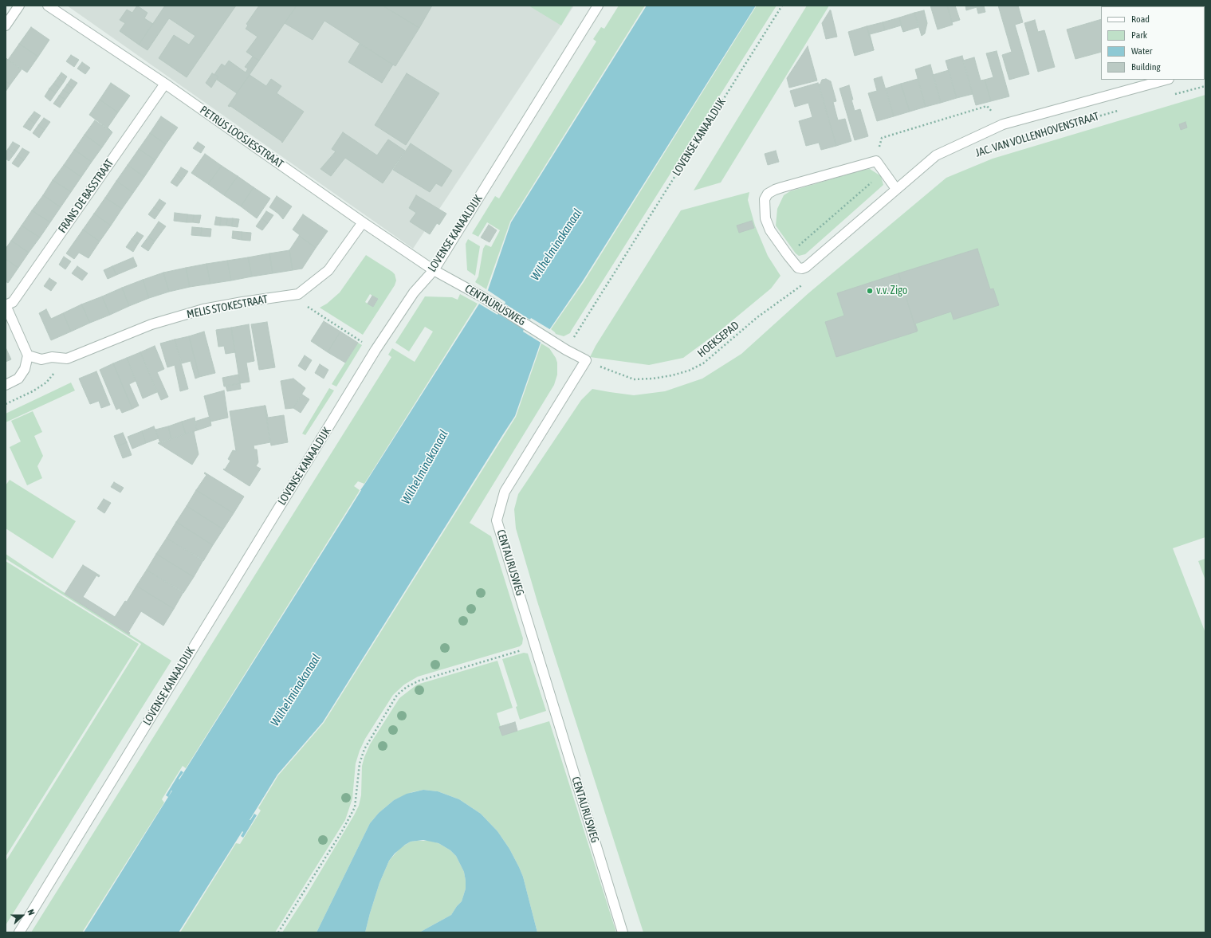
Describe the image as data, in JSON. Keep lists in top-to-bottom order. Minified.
{"streets":{"street":["JAC. VAN VOLLENHOVENSTRAAT","PETRUS LOOSJESSTRAAT","LOVENSE KANAALDIJK","FRANS DE BASSTRAAT","CENTAURUSWEG","MELIS STOKESTRAAT"],"path":["HOEKSEPAD"]},"crossings":[["PETRUS LOOSJESSTRAAT","LOVENSE KANAALDIJK"],["PETRUS LOOSJESSTRAAT","FRANS DE BASSTRAAT"],["PETRUS LOOSJESSTRAAT","CENTAURUSWEG"],["LOVENSE KANAALDIJK","CENTAURUSWEG"],["CENTAURUSWEG","HOEKSEPAD"]],"water":["Wilhelminakanaal"],"places":["v.v. Zigo"],"legend":["Road","Park","Water","Building"],"north":"right"}
